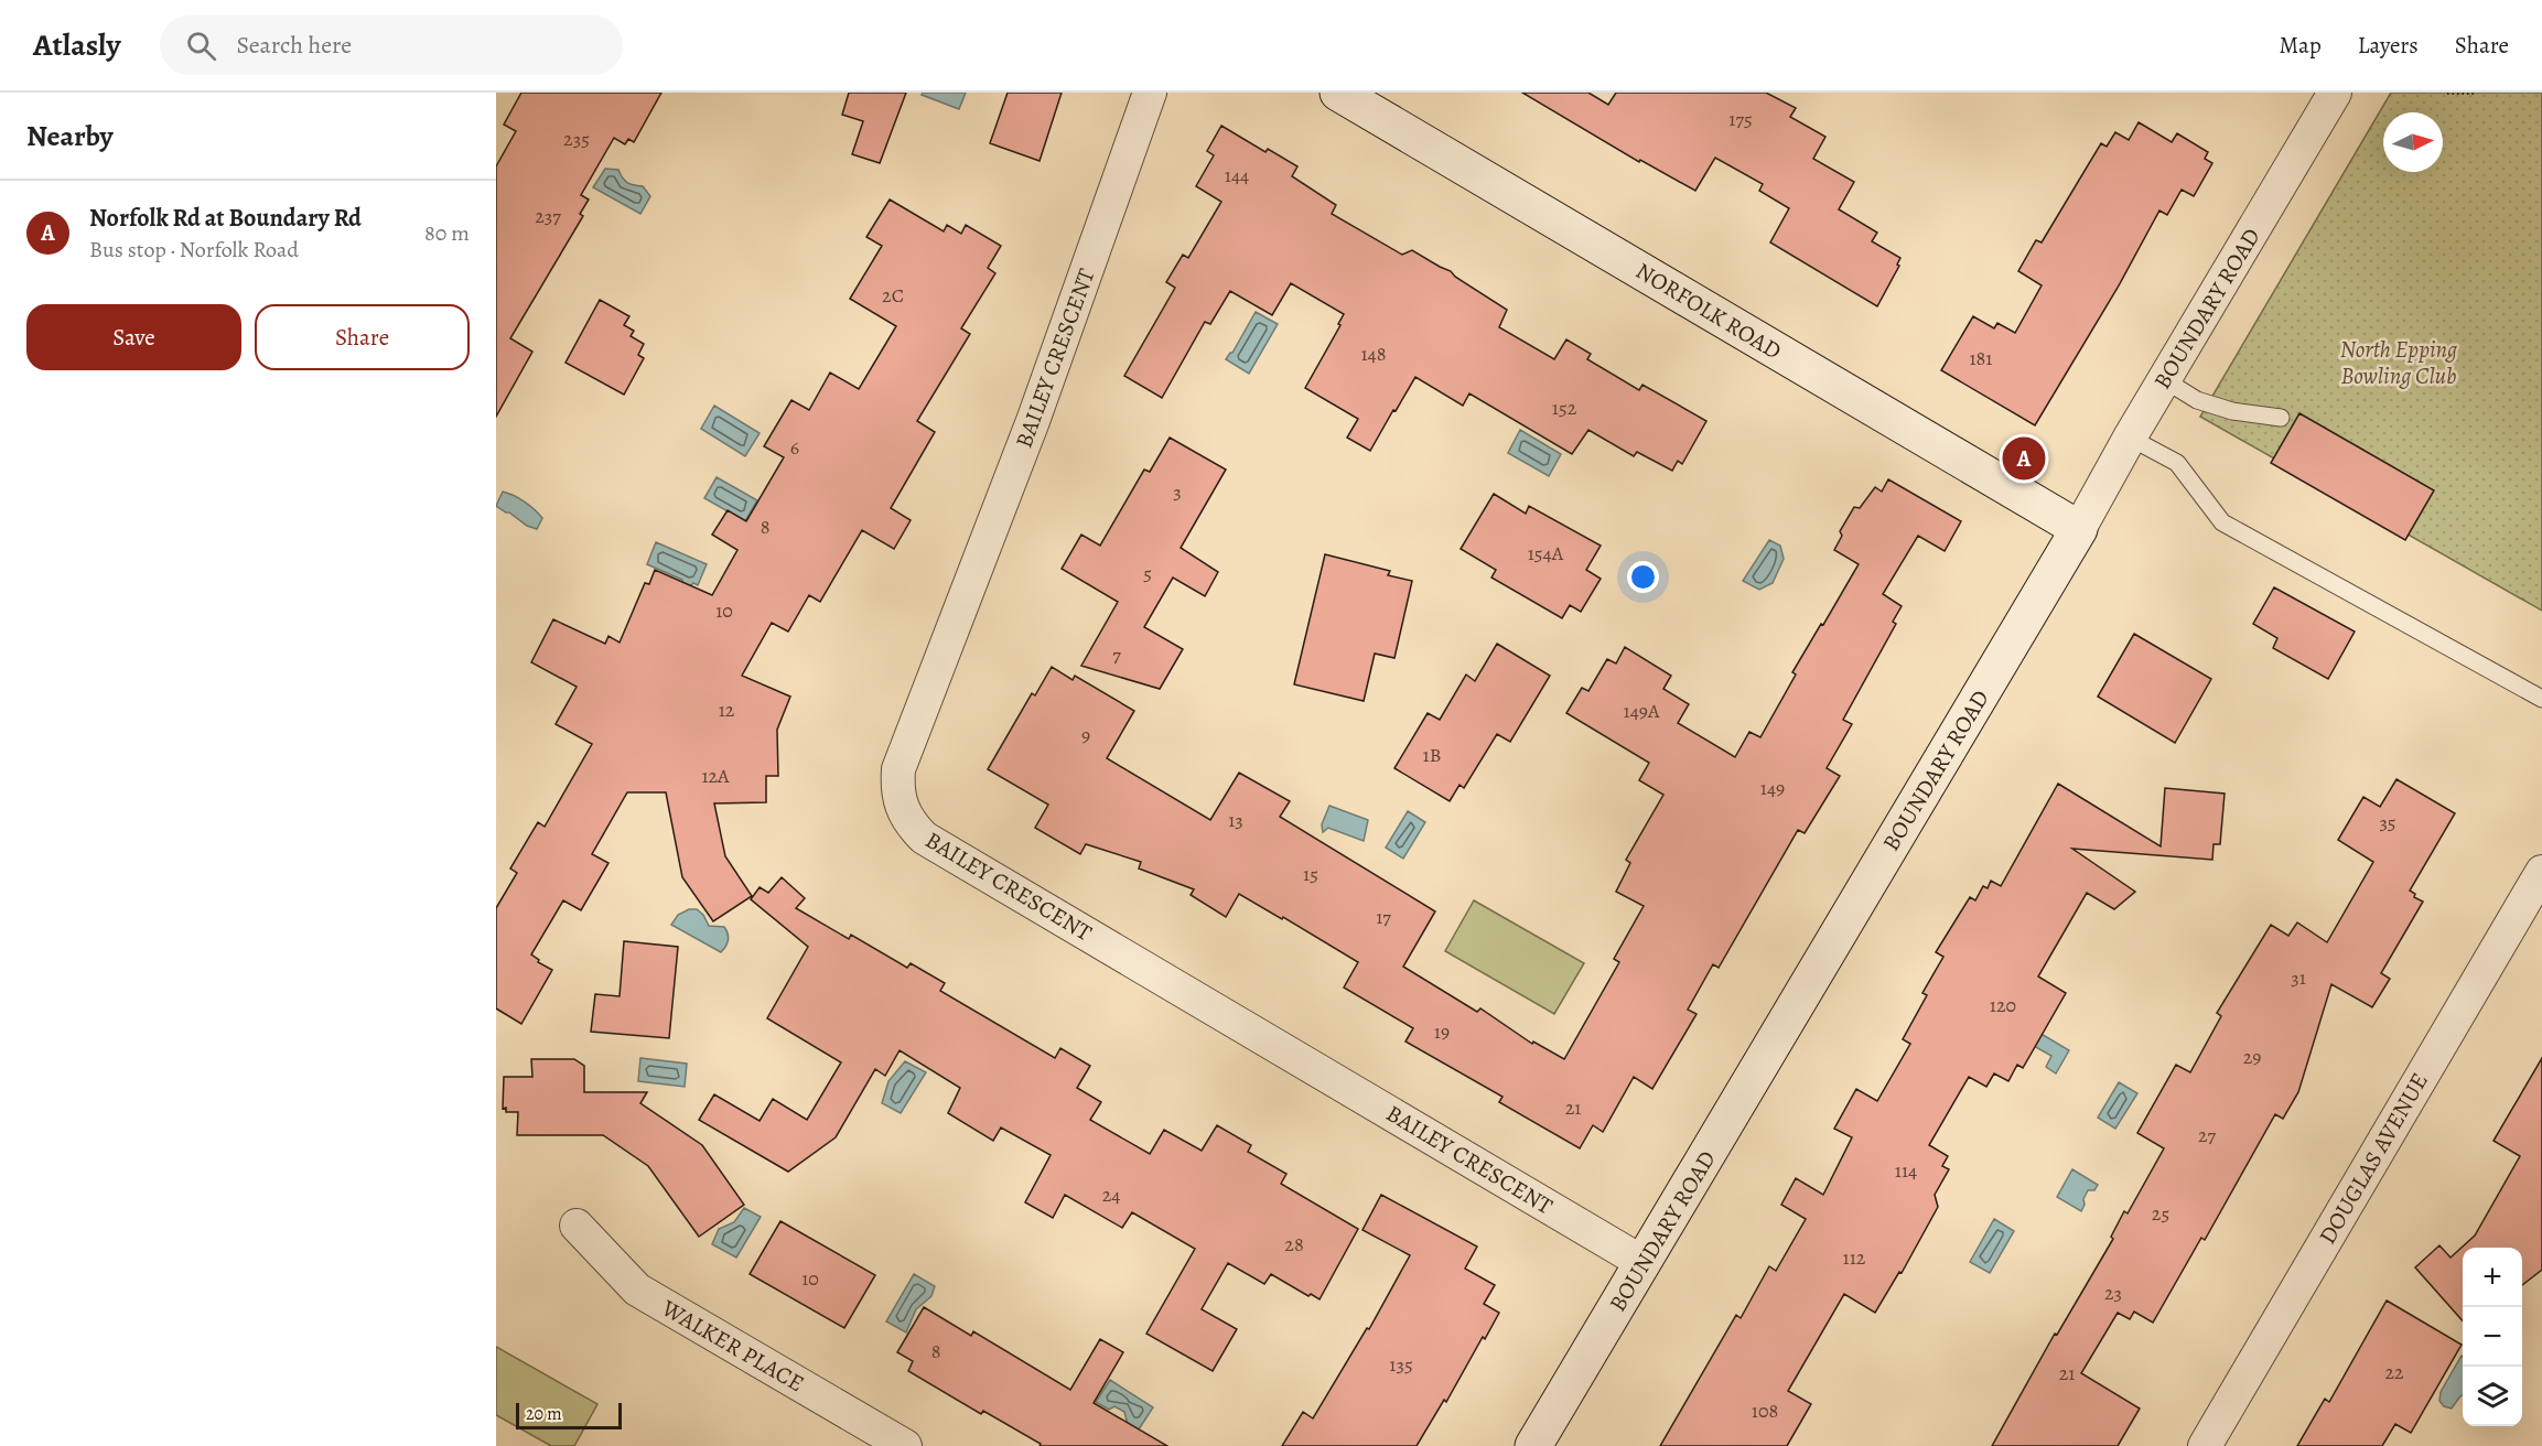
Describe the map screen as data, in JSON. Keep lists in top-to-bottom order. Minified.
{"streets":{"street":["BOUNDARY ROAD","NORFOLK ROAD","BAILEY CRESCENT","DOUGLAS AVENUE","WALKER PLACE"]},"crossings":[["BOUNDARY ROAD","NORFOLK ROAD"],["BOUNDARY ROAD","BAILEY CRESCENT"]],"parks":["North Epping Bowling Club"],"house_numbers":["175","235","144","237","2C","148","181","152","6","3","8","154A","5","10","7","12","149A","9","1B","12A","149","13","35","15","17","31","120","19","29","21","27","114","24","25","28","112","10","23","8","135","22","21","108"],"scale_bar":"20 m","north":"right","page":{"header":"Atlasly","search":"Search here","nav":["Map","Layers","Share"],"heading":"Nearby","list":[{"mark":"A","name":"Norfolk Rd at Boundary Rd","note":"Bus stop · Norfolk Road","value":"80 m"}],"buttons":["Save","Share"],"pins":"A","map_buttons":["+","−"],"scale":"20 m"}}
